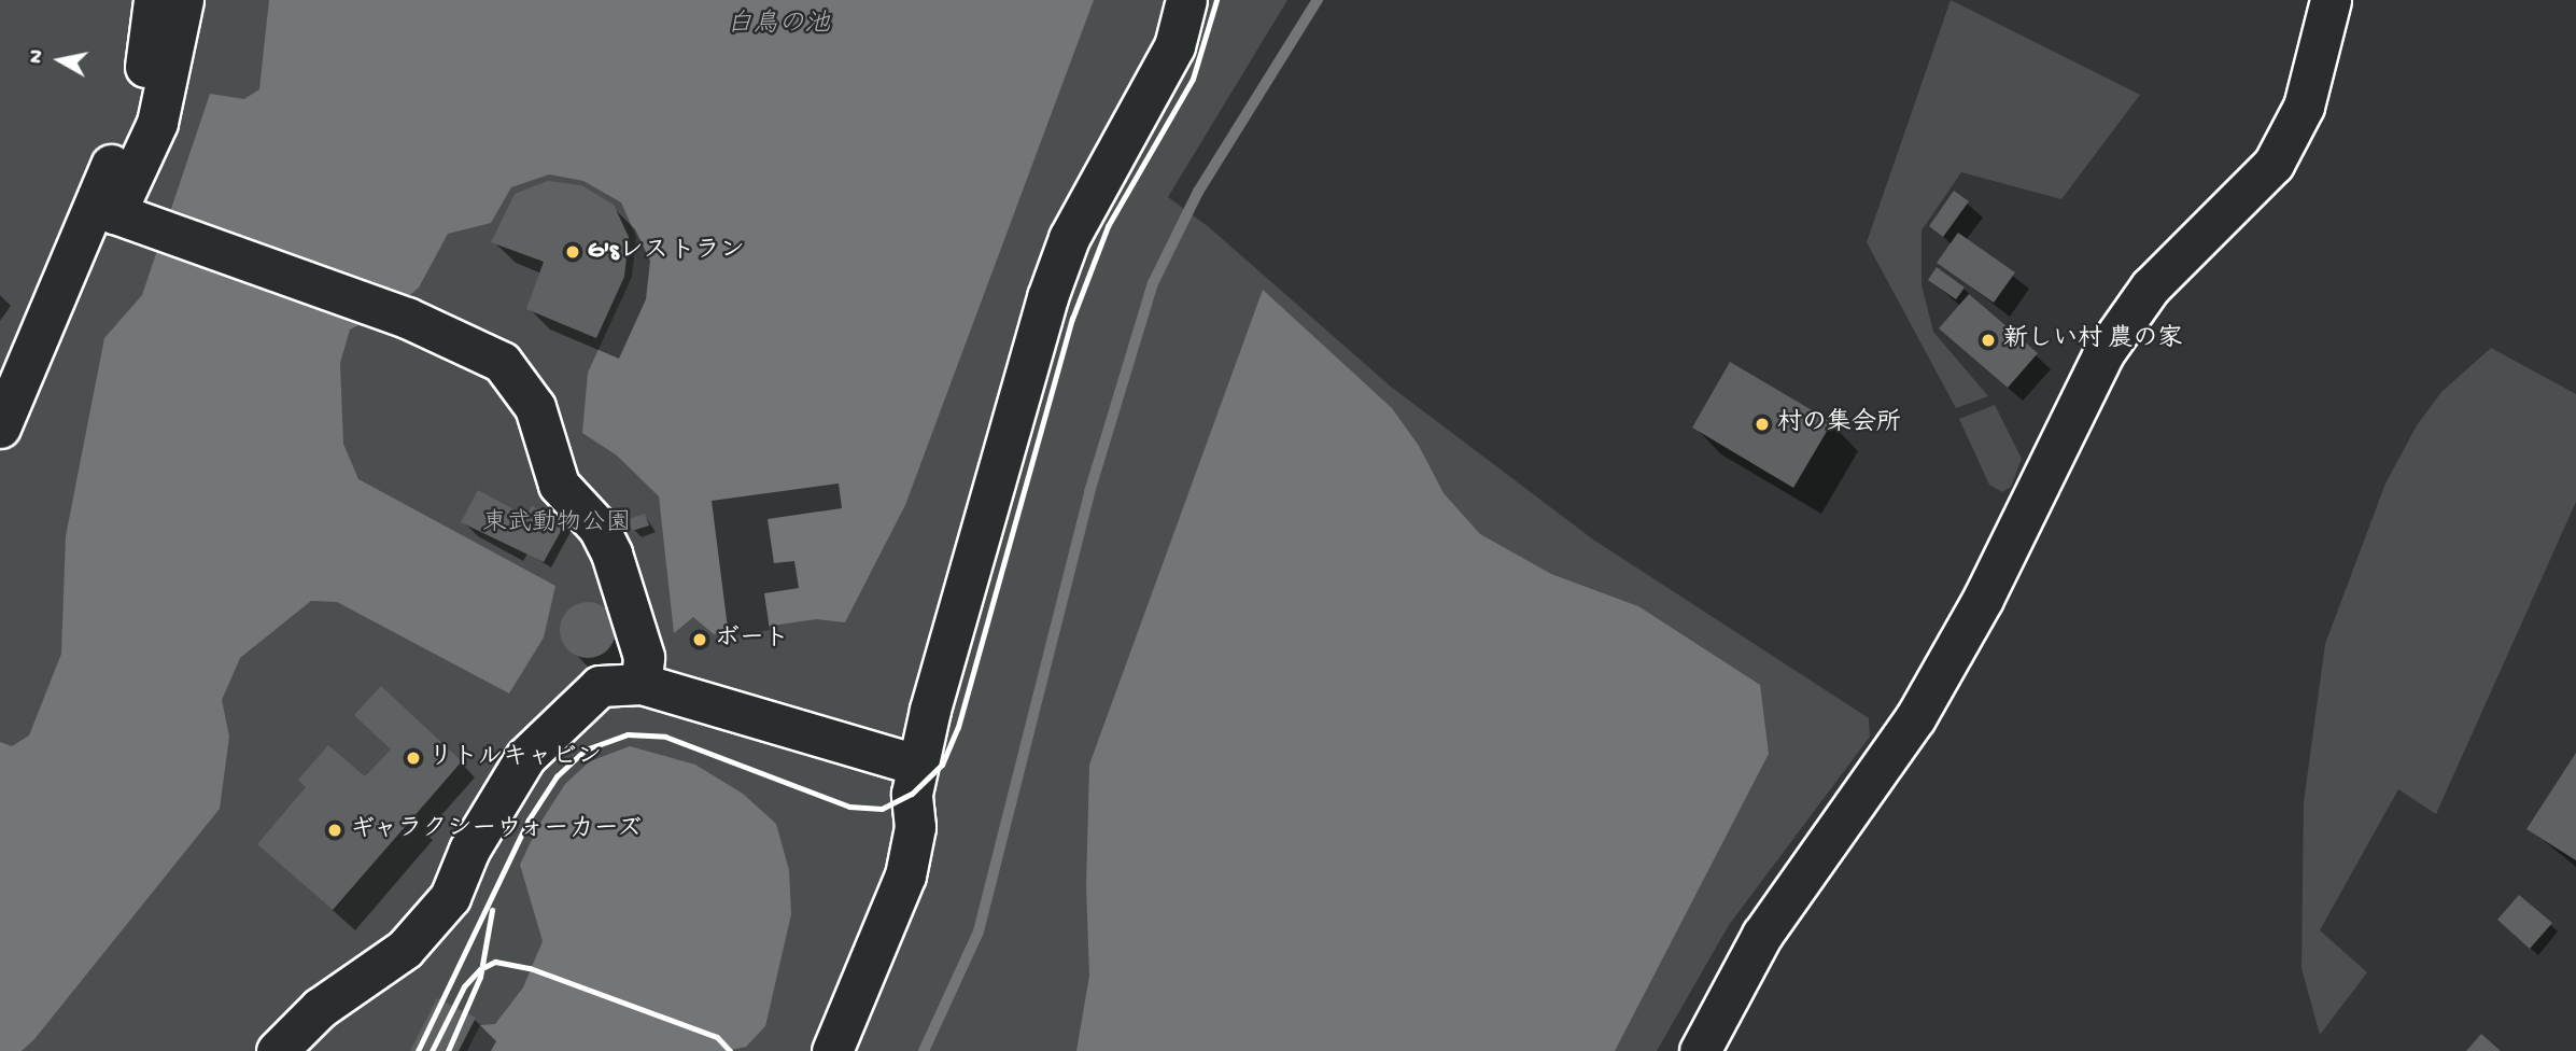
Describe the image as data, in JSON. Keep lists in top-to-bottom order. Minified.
{"water":["白鳥の池"],"parks":["東武動物公園"],"places":["G'sレストラン","新しい村 農の家","村の集会所","ボート","リトルキャビン","ギャラクシーウォーカーズ"],"north":"left"}
